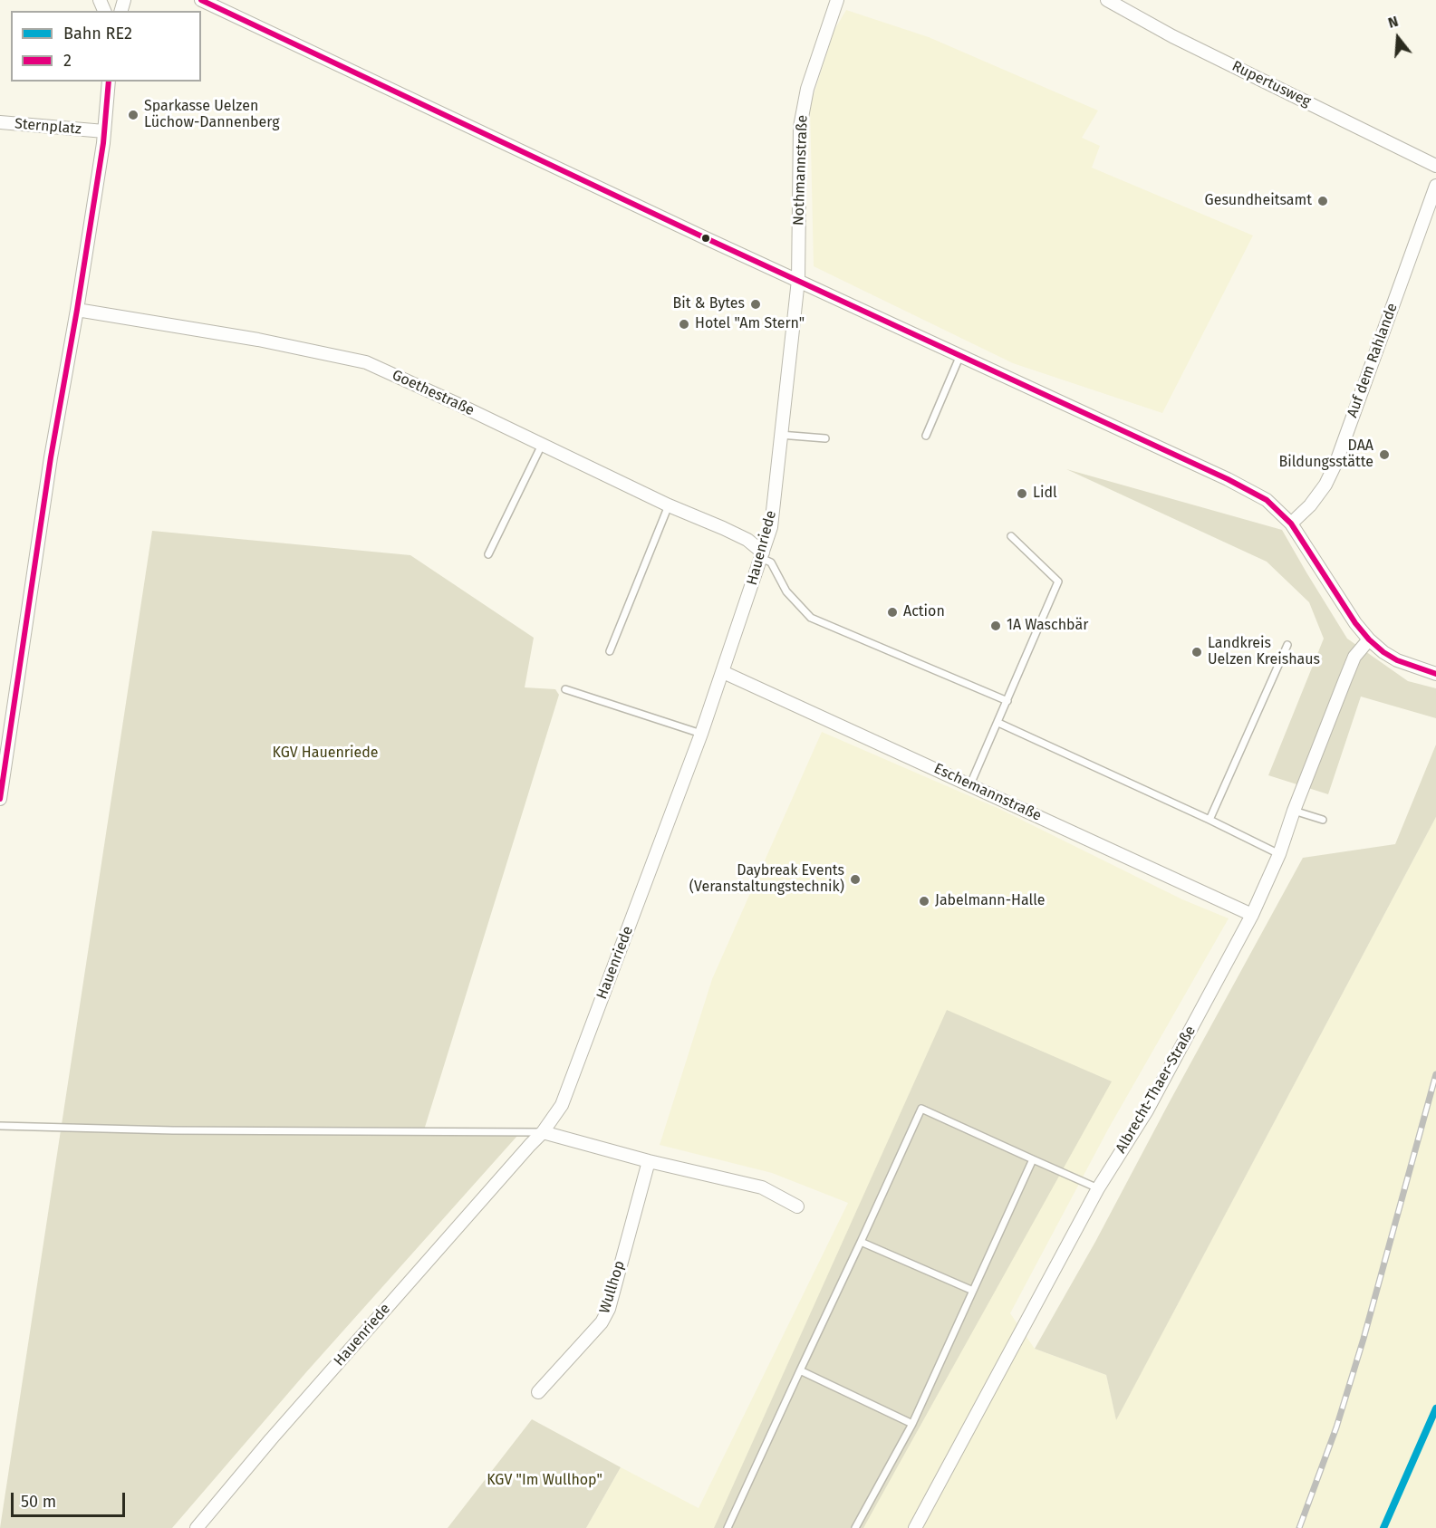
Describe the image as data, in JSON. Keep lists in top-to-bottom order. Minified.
{"streets":{"street":["Rupertusweg","Sternplatz","Nothmannstraße","Auf dem Rahlande","Goethestraße","Hauenriede","Eschemannstraße","Albrecht-Thaer-Straße","Wullhop"]},"crossings":[["Nothmannstraße","Hauenriede"],["Goethestraße","Hauenriede"],["Hauenriede","Eschemannstraße"],["Eschemannstraße","Albrecht-Thaer-Straße"]],"parks":["KGV Hauenriede","KGV \"Im Wullhop\""],"places":["Sparkasse Uelzen Lüchow-Dannenberg","Gesundheitsamt","Bit & Bytes","Hotel \"Am Stern\"","DAA Bildungsstätte","Lidl","Action","1A Waschbär","Landkreis Uelzen Kreishaus","Daybreak Events (Veranstaltungstechnik)","Jabelmann-Halle"],"lines":["transit line 2","rail line RE2"],"legend":["Bahn RE2","2"],"scale_bar":"50 m","north":"top"}
